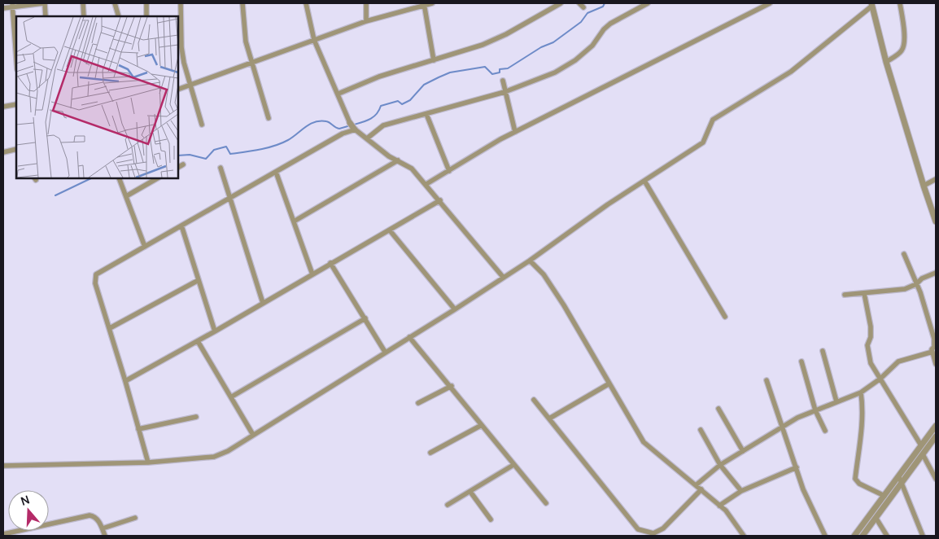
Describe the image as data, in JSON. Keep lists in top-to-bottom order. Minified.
{"north":"top"}
